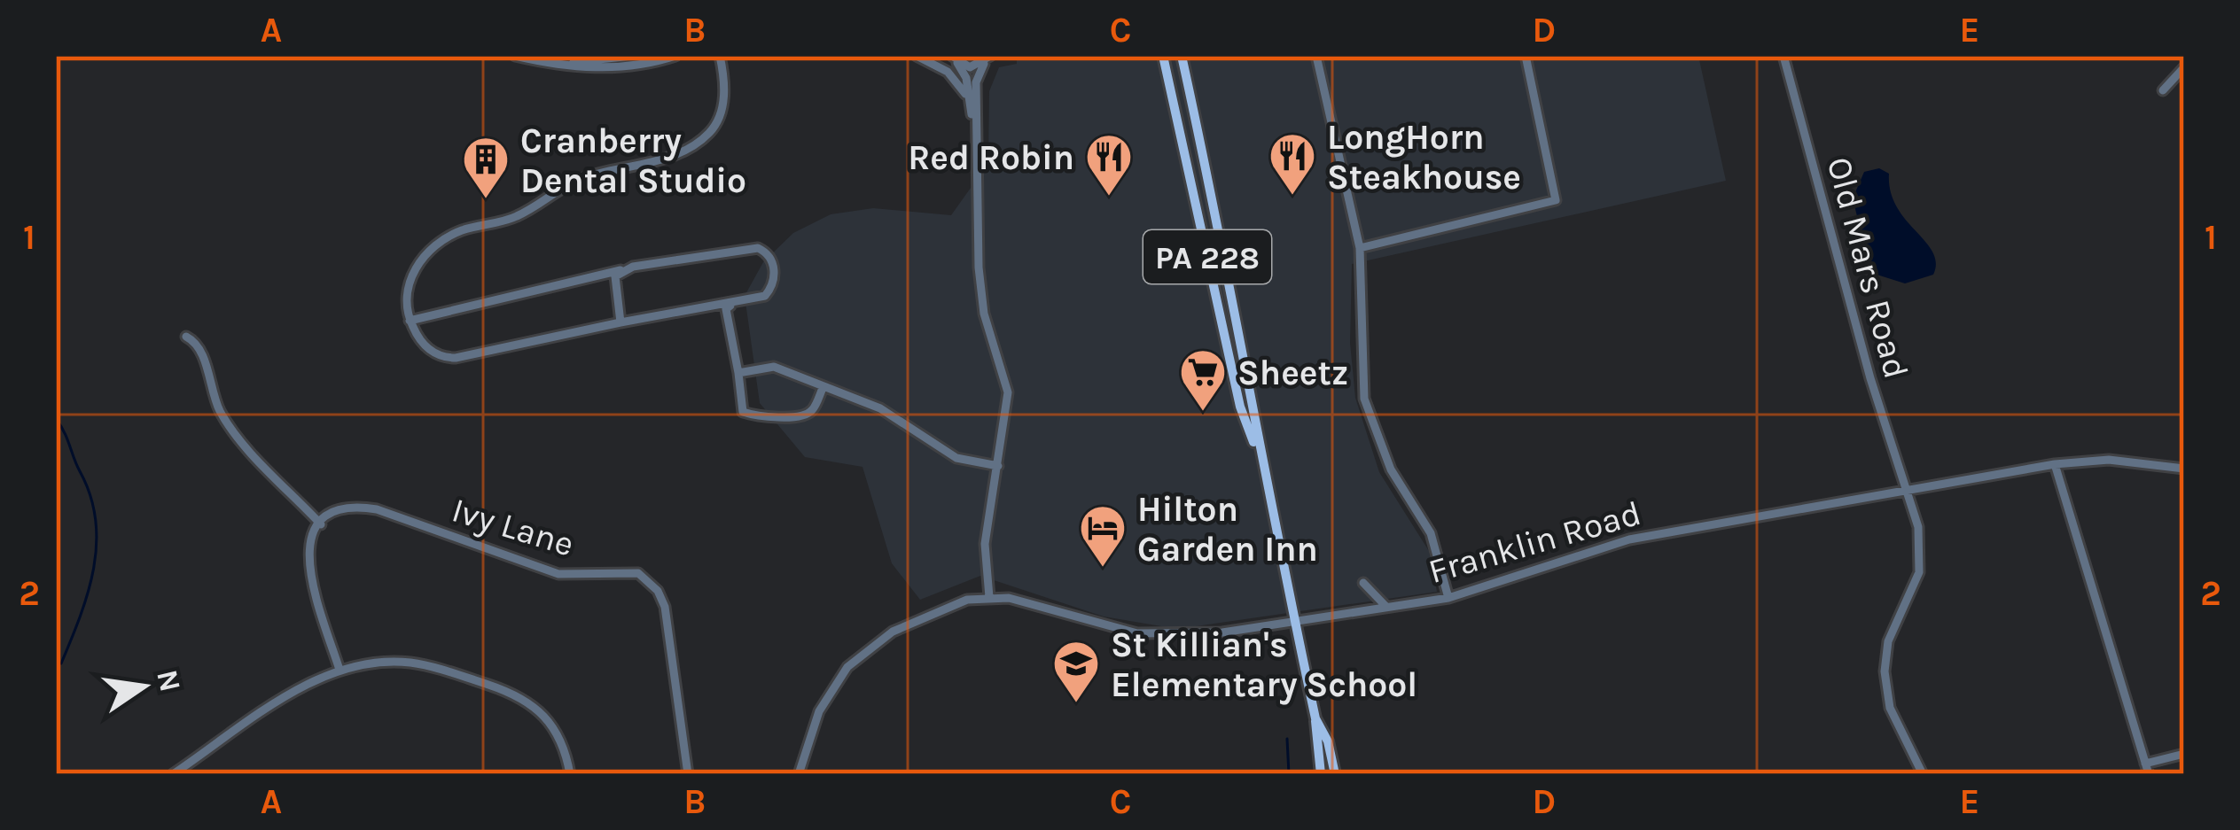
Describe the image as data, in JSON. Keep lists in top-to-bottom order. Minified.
{"streets":{"main road":["PA 228"],"street":["Old Mars Road","Ivy Lane","Franklin Road"]},"crossings":[["PA 228","Franklin Road"],["Old Mars Road","Franklin Road"]],"places":{"restaurant":["LongHorn Steakhouse","Red Robin"],"building":["Cranberry Dental Studio"],"supermarket":["Sheetz"],"hotel":["Hilton Garden Inn"],"school or university":["St Killian's Elementary School"]},"north":"right","grid":{"columns":["A","B","C","D","E"],"rows":["1","2"]}}
